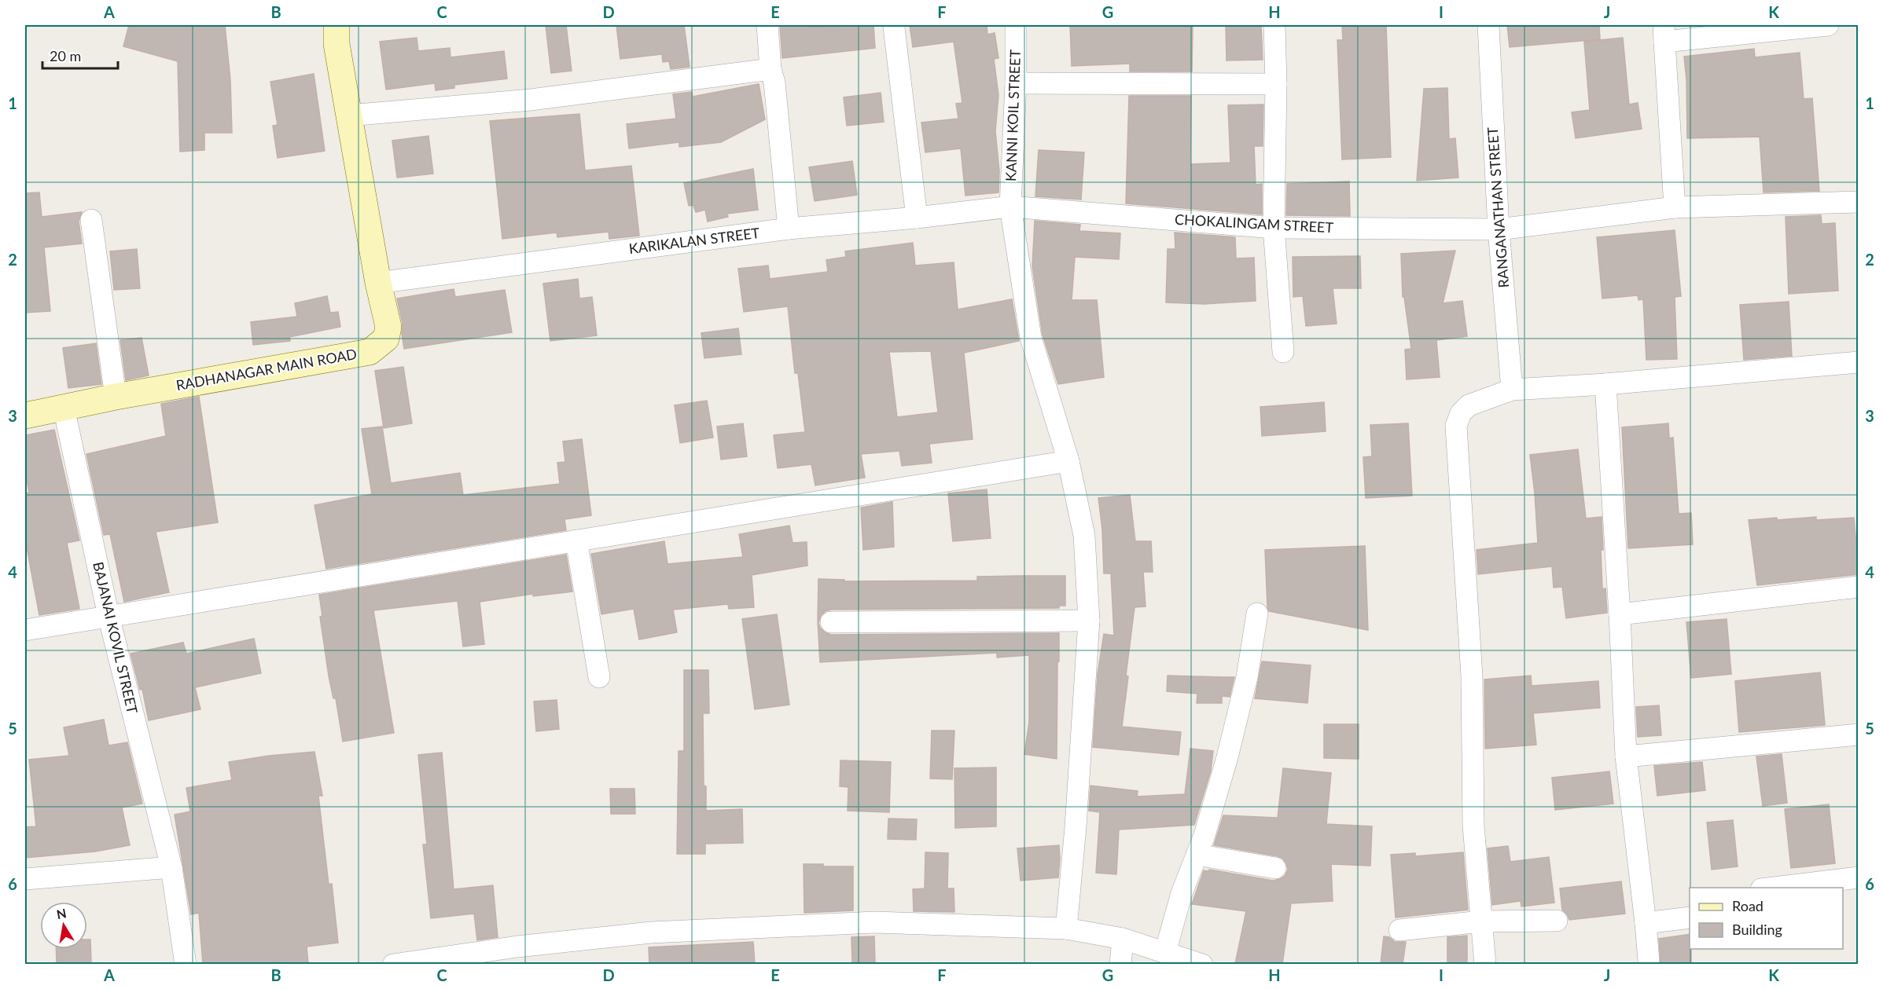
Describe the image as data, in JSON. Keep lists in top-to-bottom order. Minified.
{"streets":{"street":["KANNI KOIL STREET","RANGANATHAN STREET","CHOKALINGAM STREET","KARIKALAN STREET","RADHANAGAR MAIN ROAD","BAJANAI KOVIL STREET"]},"crossings":[["KANNI KOIL STREET","CHOKALINGAM STREET"],["KANNI KOIL STREET","KARIKALAN STREET"],["RANGANATHAN STREET","CHOKALINGAM STREET"],["CHOKALINGAM STREET","KARIKALAN STREET"],["KARIKALAN STREET","RADHANAGAR MAIN ROAD"],["RADHANAGAR MAIN ROAD","BAJANAI KOVIL STREET"]],"legend":["Road","Building"],"scale_bar":"20 m","north":"top","grid":{"columns":["A","B","C","D","E","F","G","H","I","J","K"],"rows":["1","2","3","4","5","6"]}}
